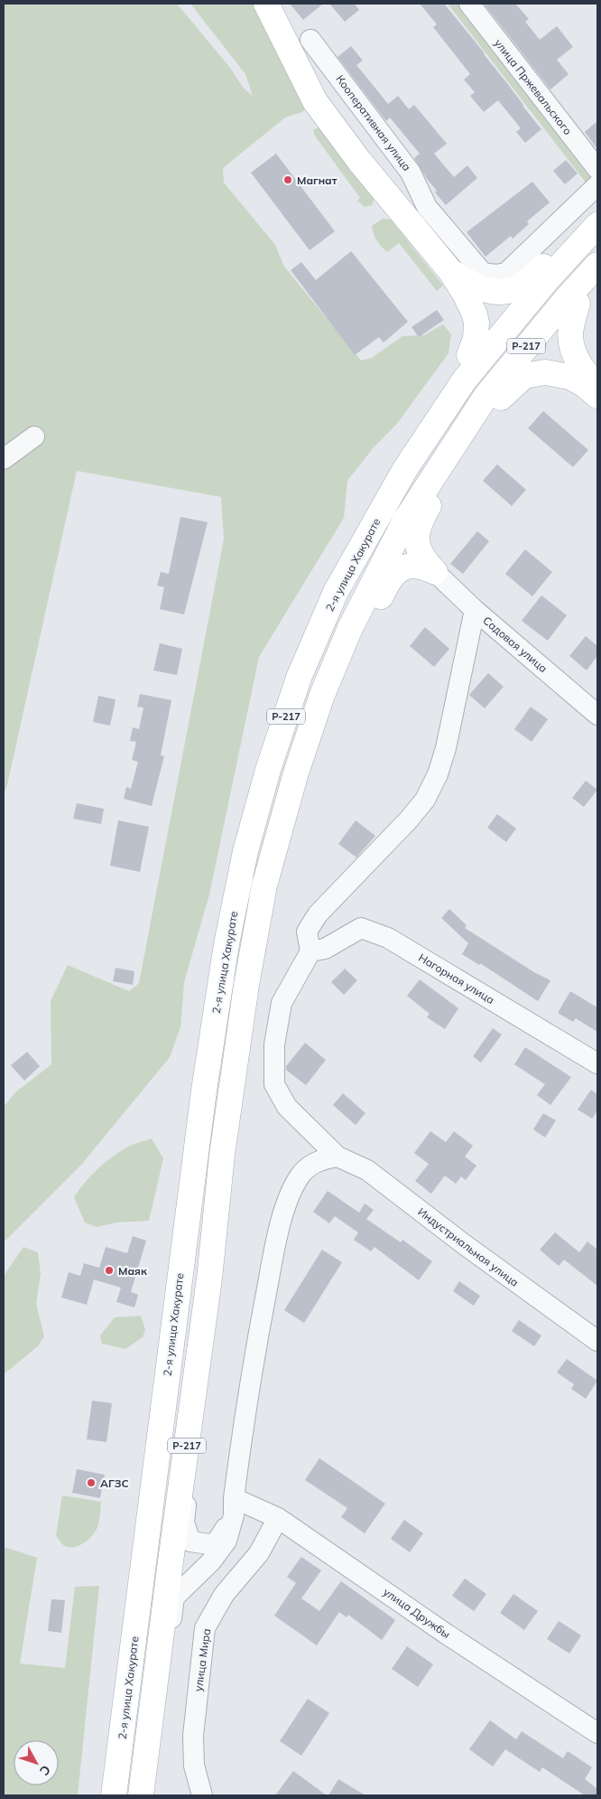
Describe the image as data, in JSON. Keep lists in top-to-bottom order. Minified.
{"streets":{"main road":["Р-217","2-я улица Хакурате"],"street":["улица Пржевальского","Кооперативная улица","Садовая улица","Нагорная улица","Индустриальная улица","улица Дружбы","улица Мира"]},"crossings":[["улица Дружбы","улица Мира"]],"places":["Магнат","Маяк","АГЗС"],"north":"bottom right"}
